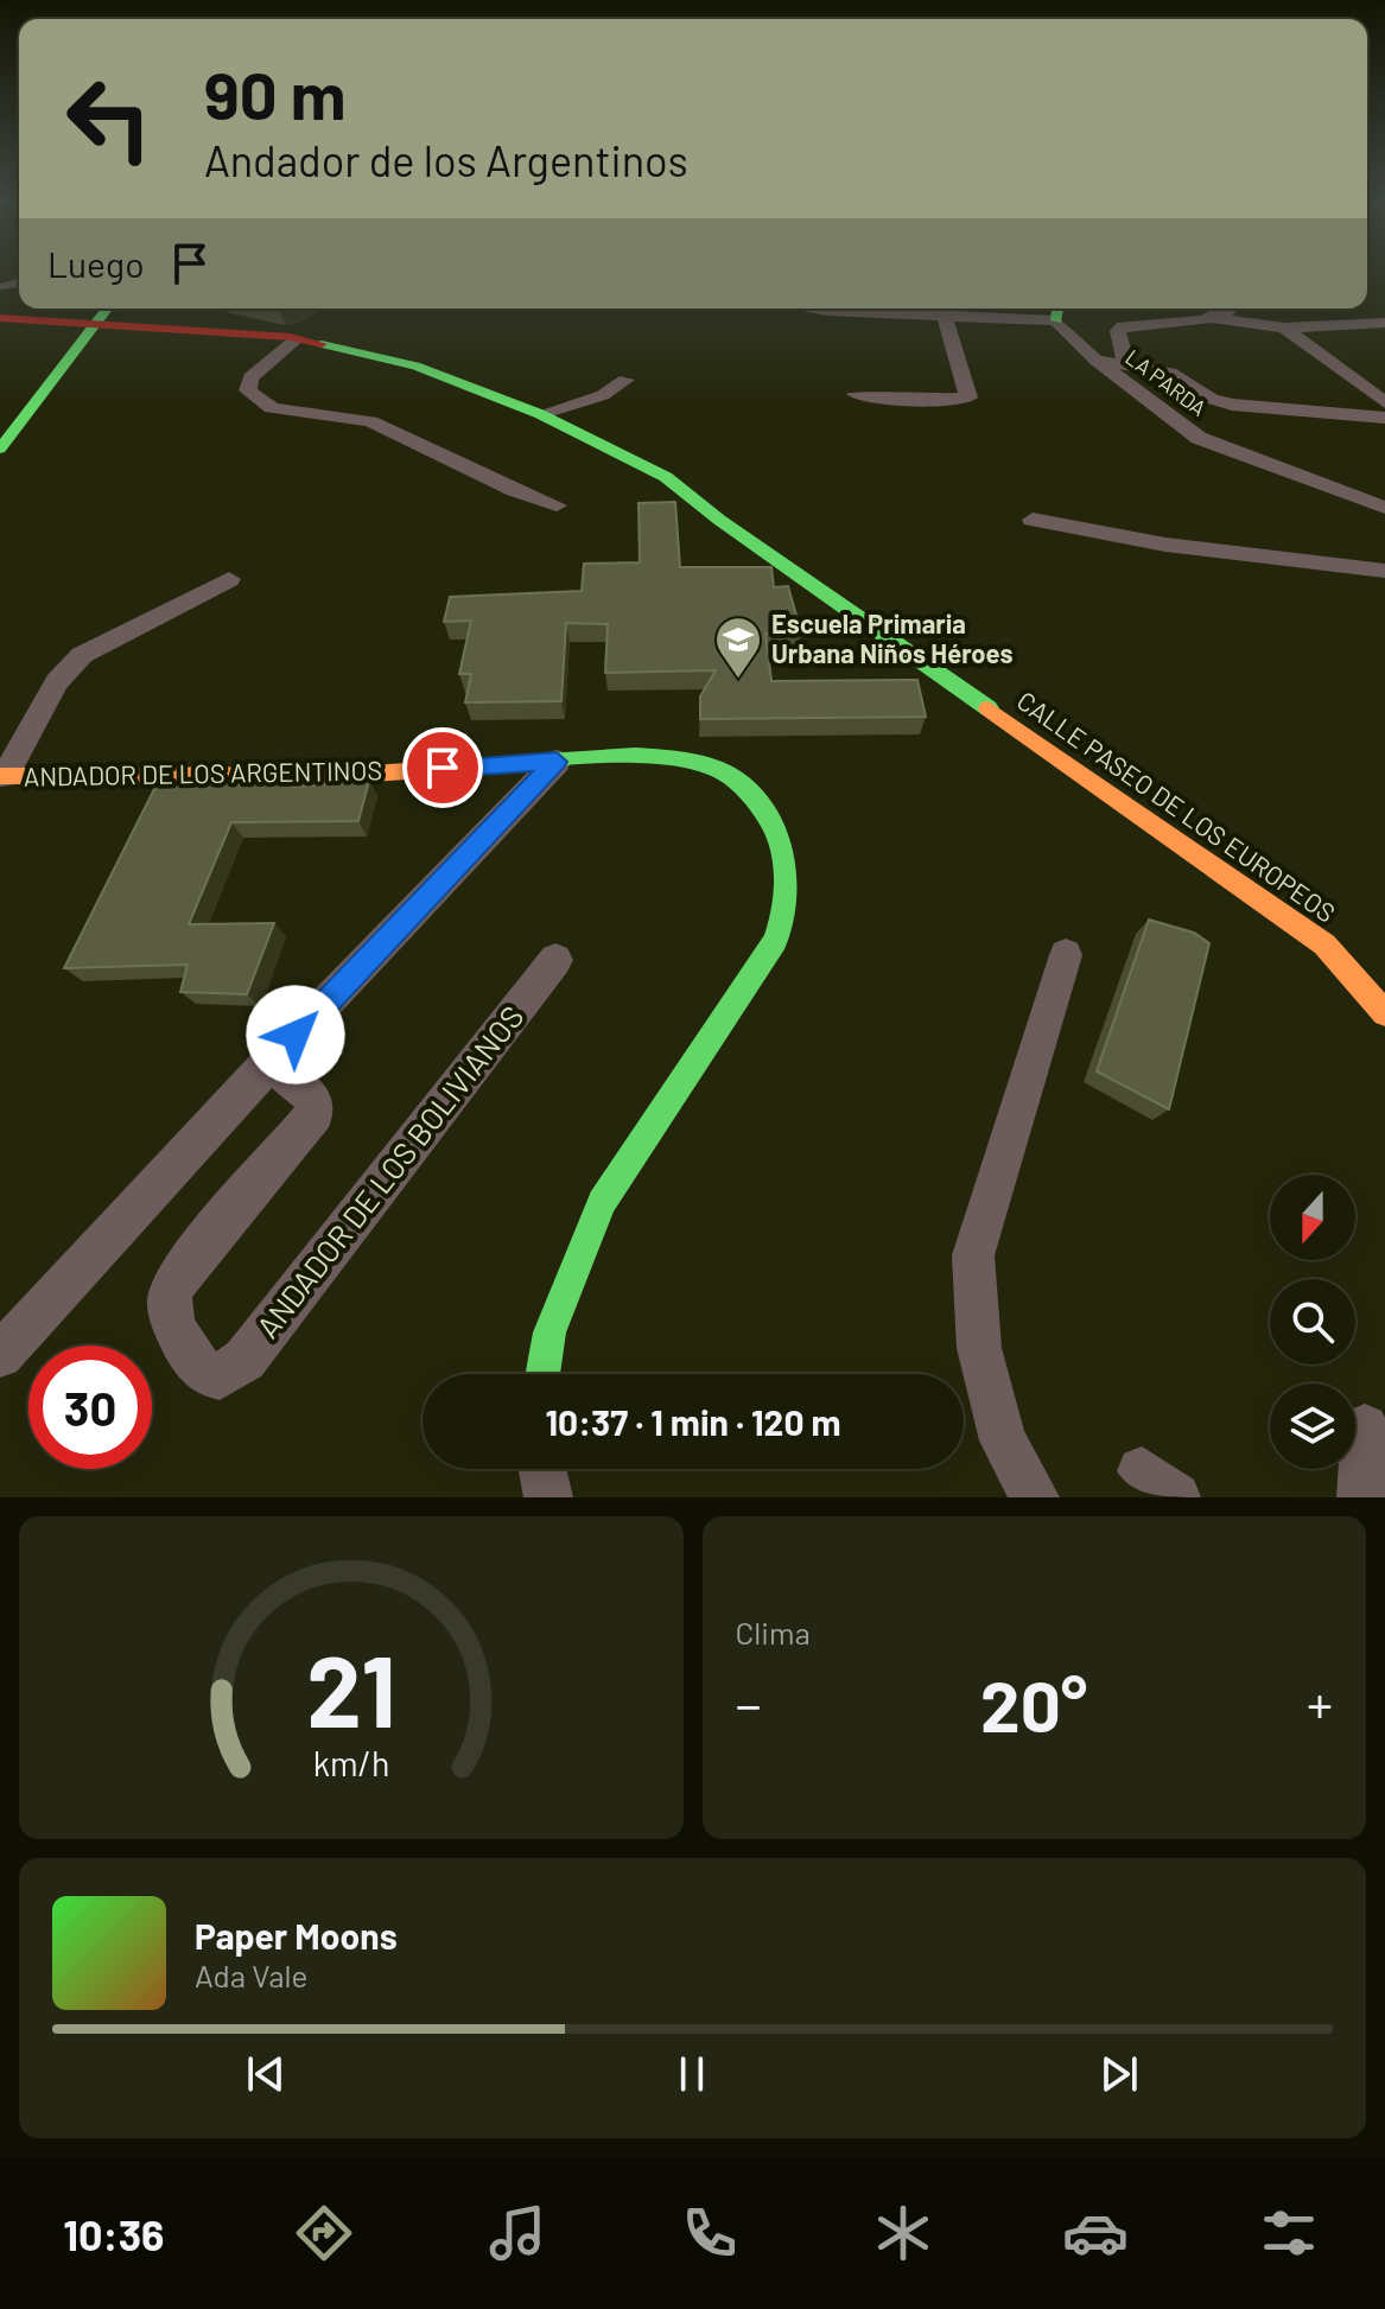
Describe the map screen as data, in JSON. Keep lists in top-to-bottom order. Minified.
{"streets":{"street":["LA PARDA","ANDADOR DE LOS ARGENTINOS","CALLE PASEO DE LOS EUROPEOS","ANDADOR DE LOS BOLIVIANOS"]},"places":{"school or university":["Escuela Primaria Urbana Niños Héroes"]},"north":"bottom","page":{"turn":["90 m","Andador de los Argentinos"],"then":"Luego","limit":"30","trip":"10:37 · 1 min · 120 m","tile":"Clima","heat":["−","20°","+"],"song":["Paper Moons","Ada Vale"],"tabs":"10:36","gauge":["21","km/h"]}}
